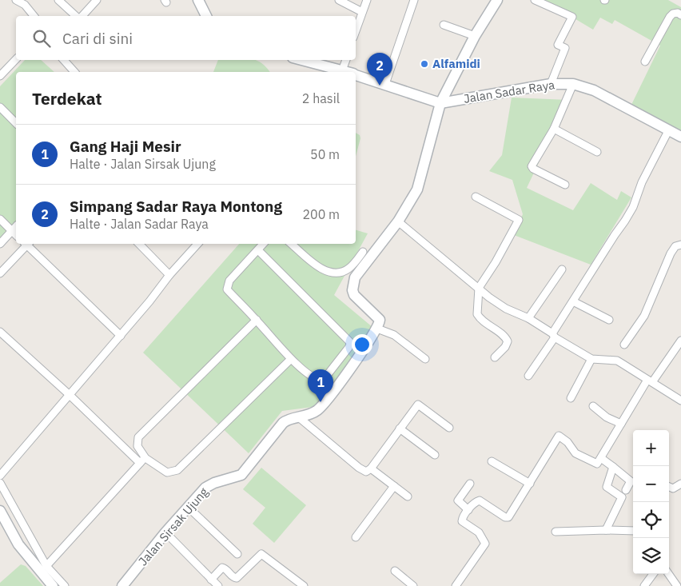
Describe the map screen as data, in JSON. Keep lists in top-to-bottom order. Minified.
{"streets":{"street":["Jalan Sadar Raya","Jalan Sirsak Ujung"]},"places":["Alfamidi"],"page":{"search":"Cari di sini","pins":["2","1"],"heading":["Terdekat","2 hasil"],"list":[{"mark":"1","name":"Gang Haji Mesir","note":"Halte · Jalan Sirsak Ujung","value":"50 m"},{"mark":"2","name":"Simpang Sadar Raya Montong","note":"Halte · Jalan Sadar Raya","value":"200 m"}],"map_buttons":["+","−"]}}
